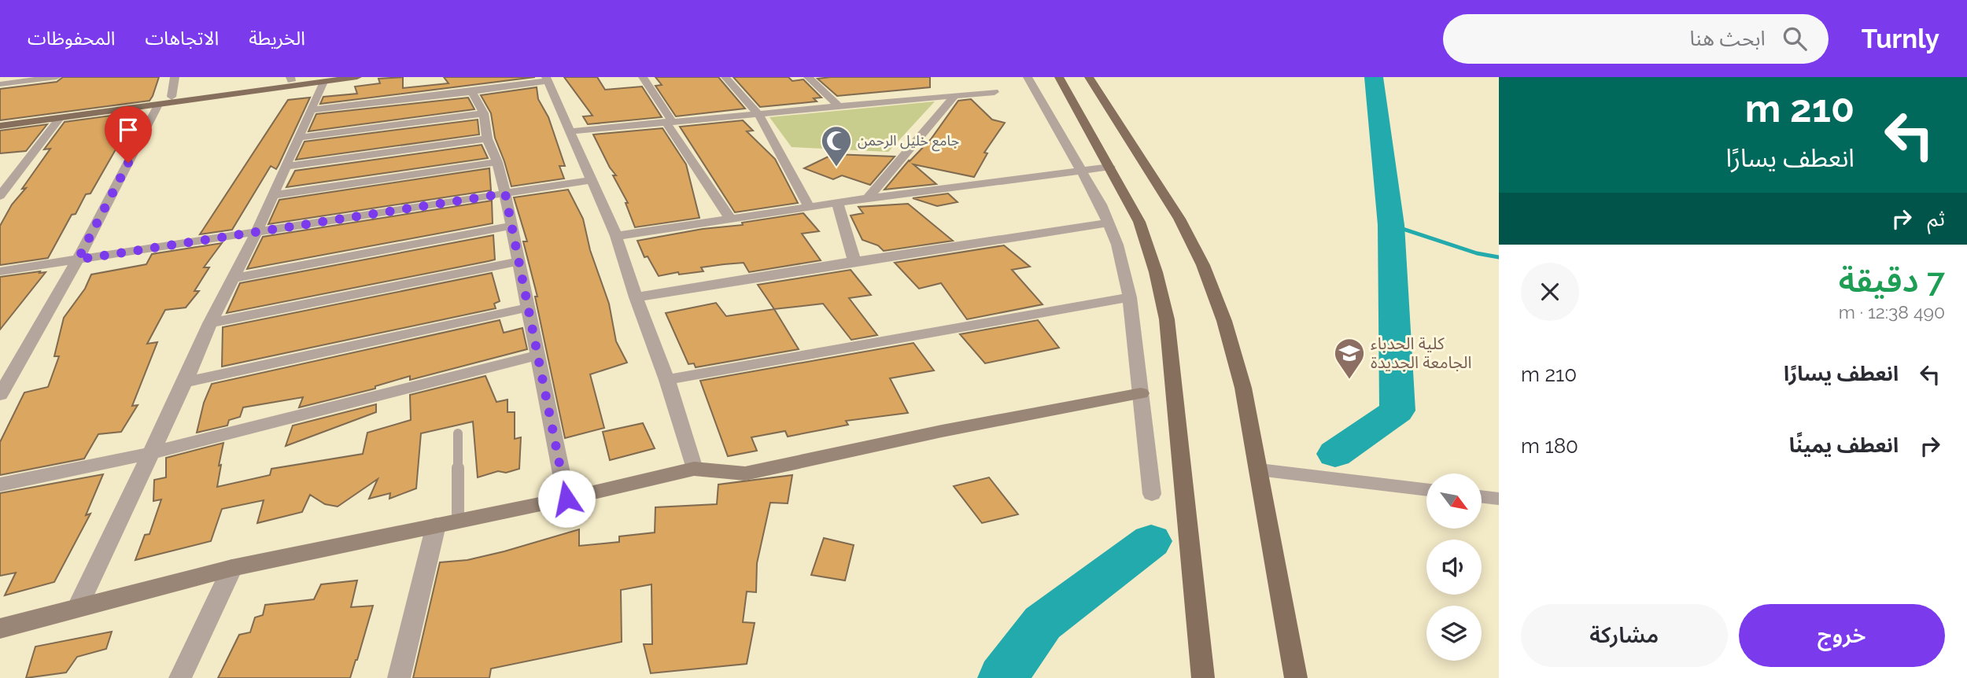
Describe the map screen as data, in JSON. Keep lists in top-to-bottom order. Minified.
{"places":{"mosque":["جامع خليل الرحمن"],"school or university":["كلية الحدباء الجامعة الجديدة"]},"north":"bottom right","page":{"header":"Turnly","search":"ابحث هنا","nav":["الخريطة","الاتجاهات","المحفوظات"],"turn":["210 m","انعطف يسارًا"],"then":"ثم","heading":["7 دقيقة","490 m · 12:38"],"list":[{"name":"انعطف يسارًا","value":"210 m"},{"name":"انعطف يمينًا","value":"180 m"}],"buttons":["خروج","مشاركة"]}}
